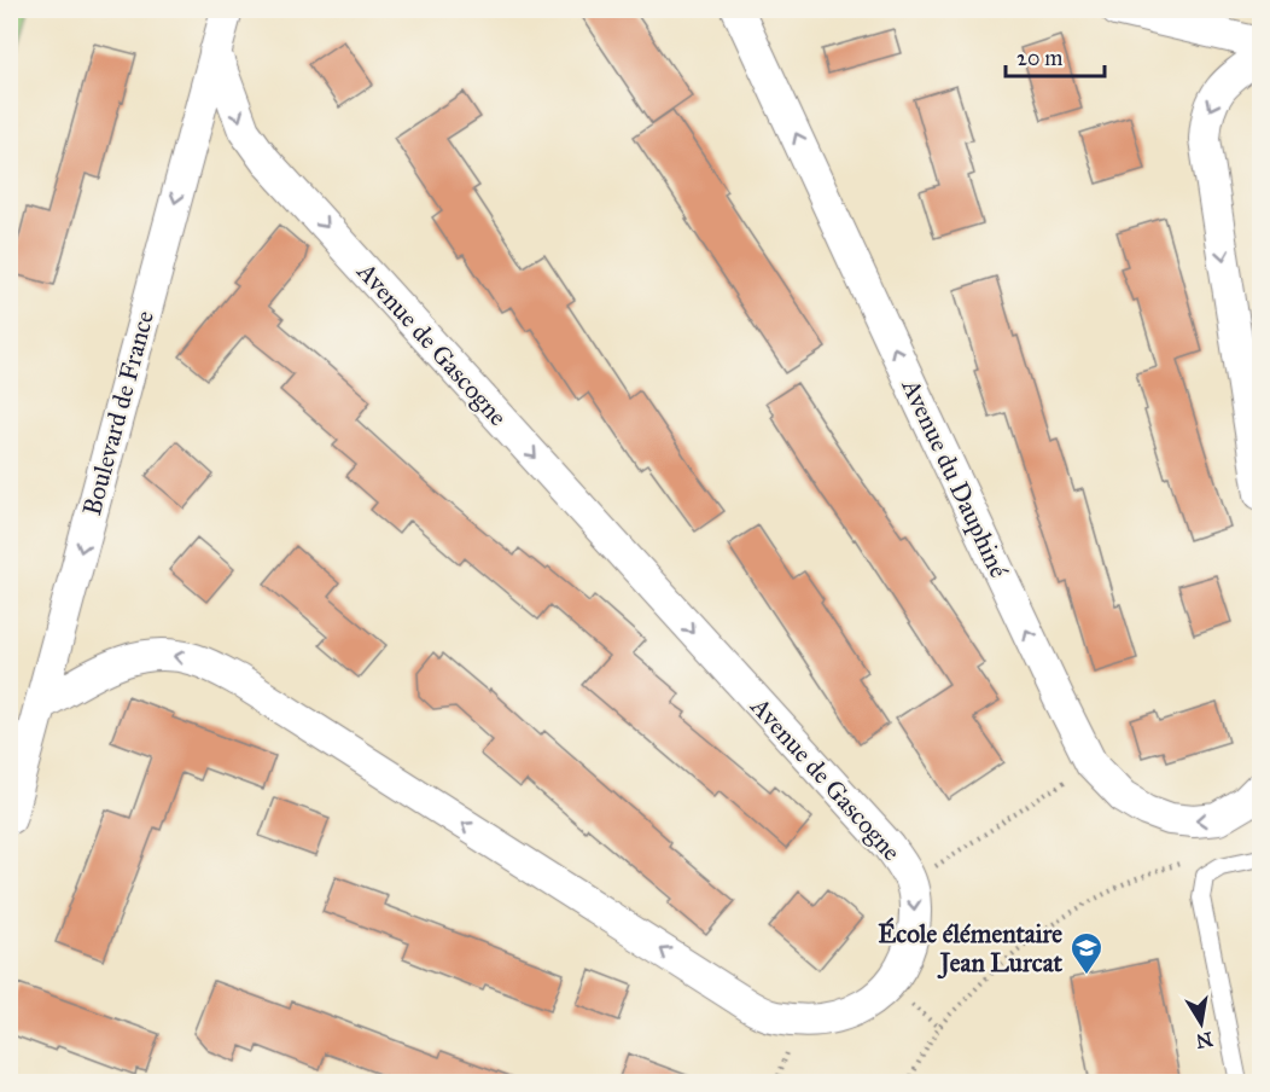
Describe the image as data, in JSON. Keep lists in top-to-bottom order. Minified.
{"streets":{"street":["Avenue de Gascogne","Boulevard de France","Avenue du Dauphiné"]},"crossings":[["Avenue de Gascogne","Boulevard de France"]],"one_way":["Boulevard de France","Avenue du Dauphiné"],"places":{"school or university":["École élémentaire Jean Lurcat"]},"scale_bar":"20 m","north":"bottom"}
